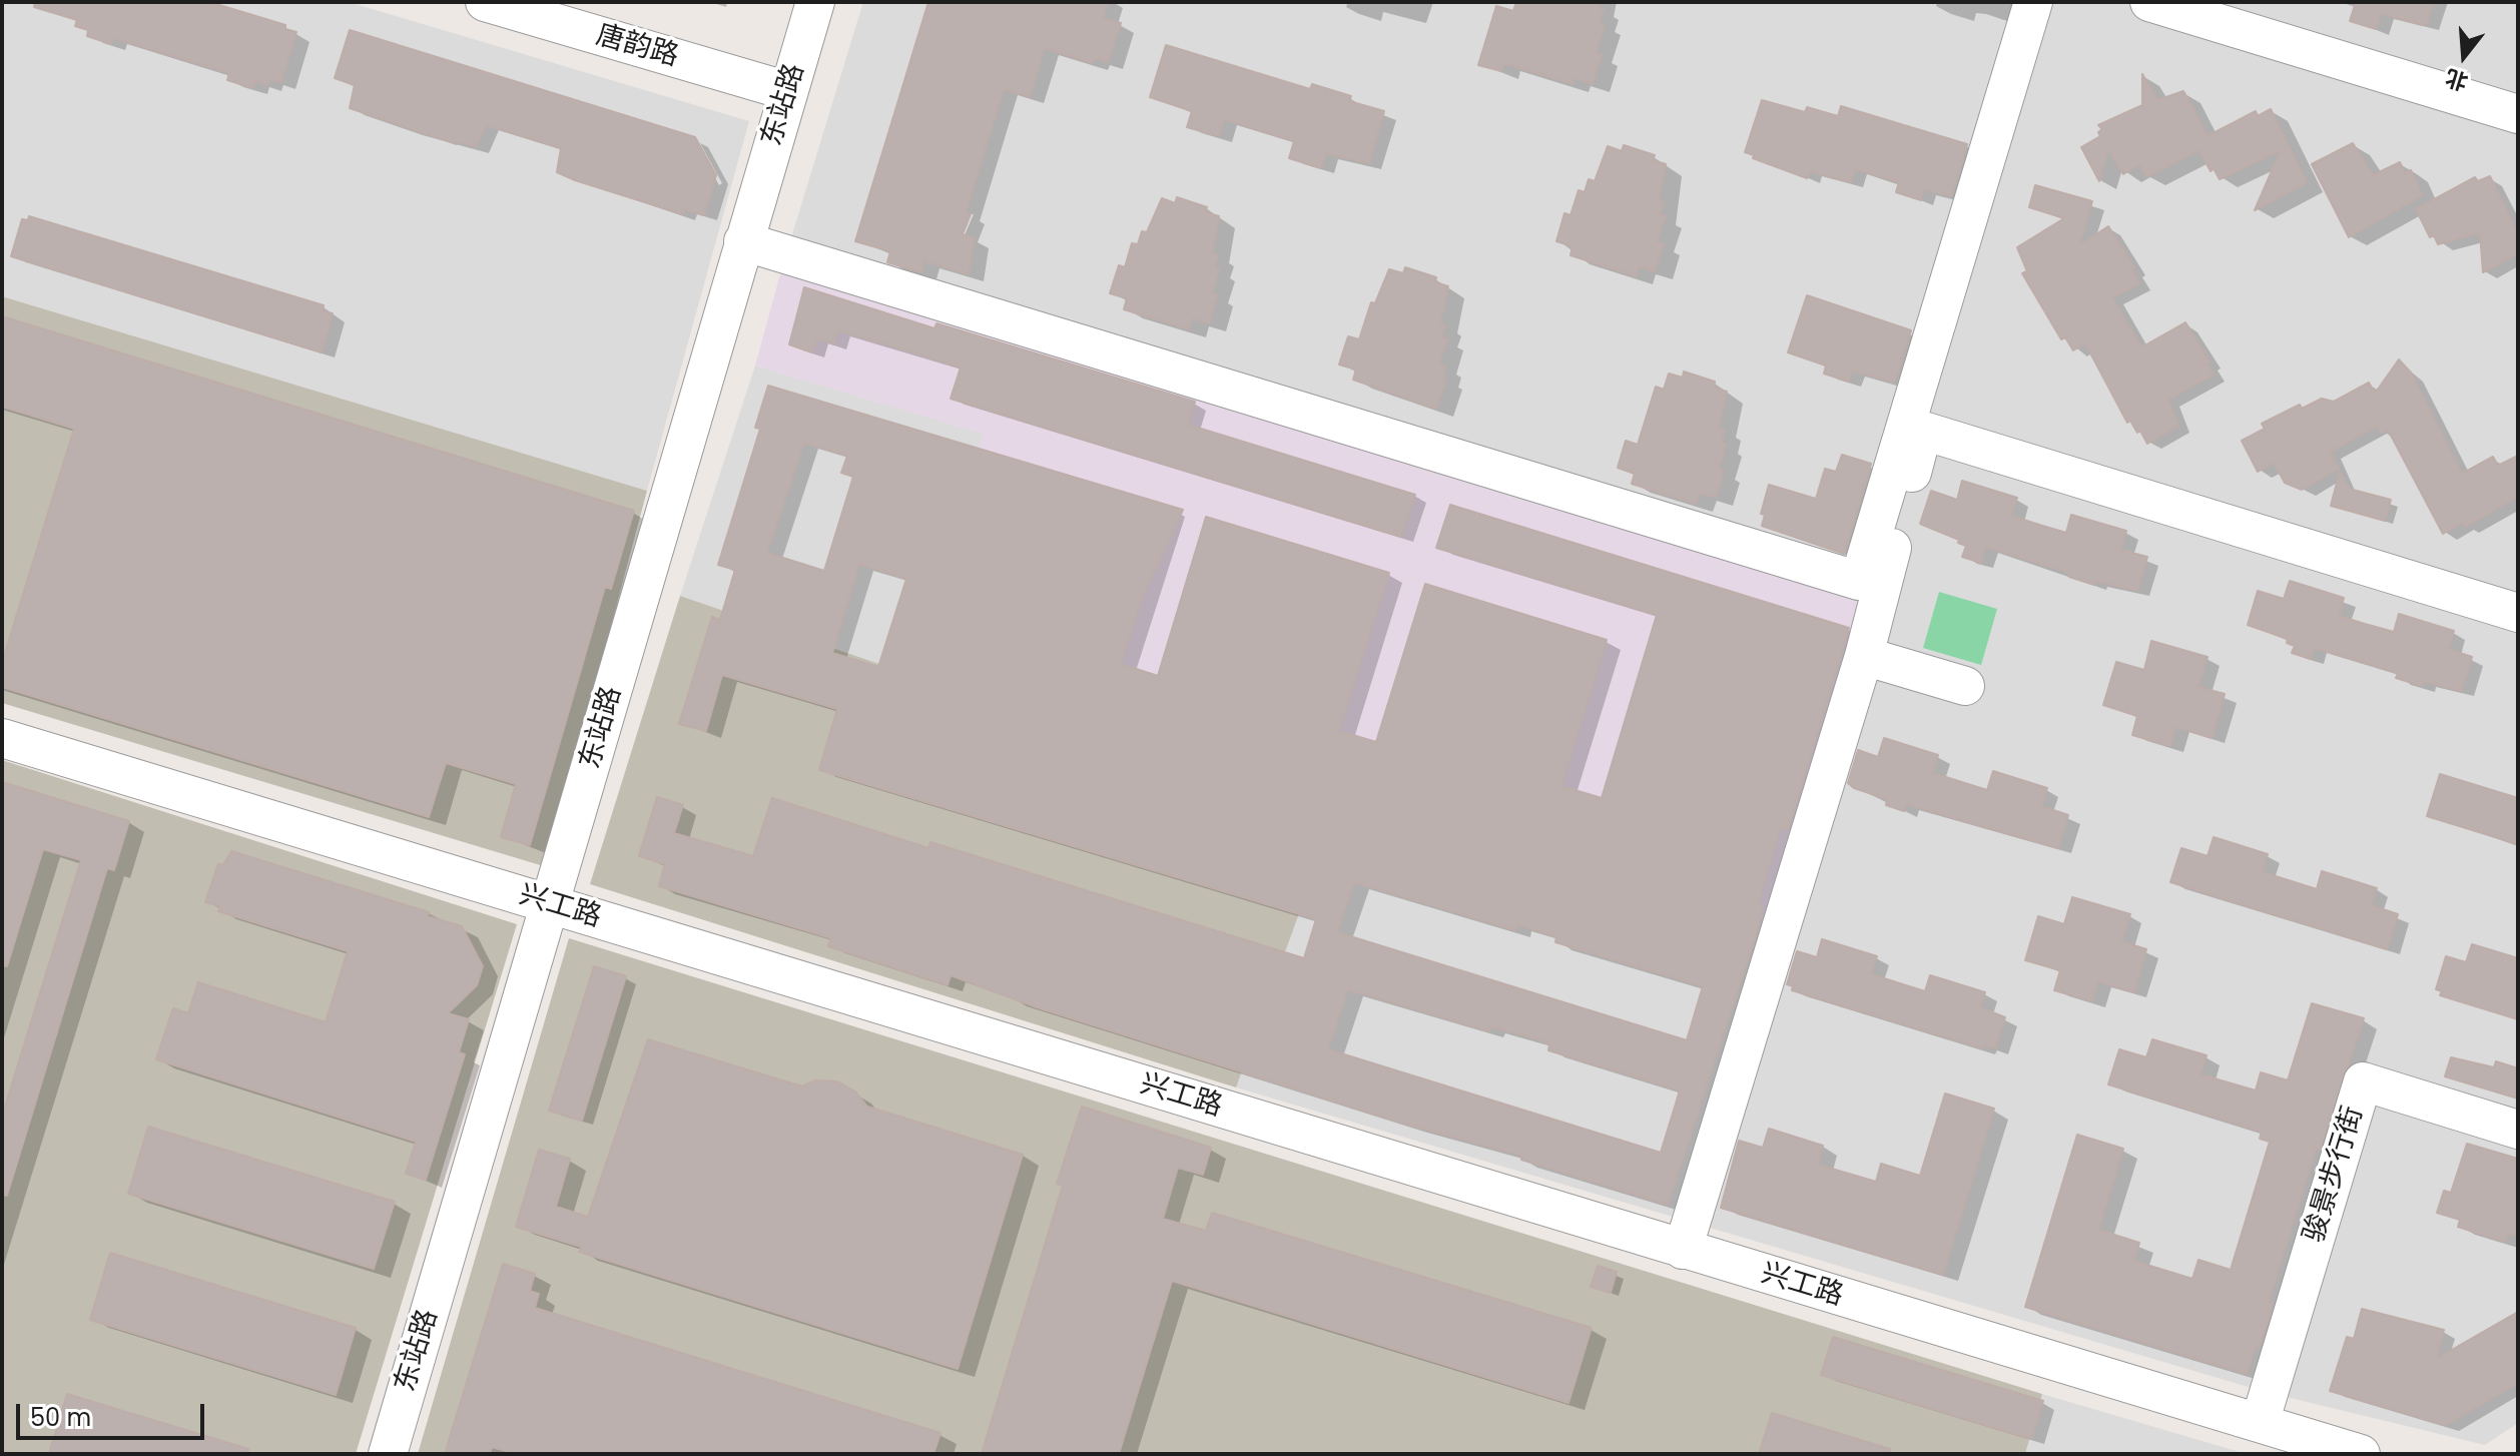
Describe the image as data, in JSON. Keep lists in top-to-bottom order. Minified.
{"streets":{"street":["唐韵路","东站路","兴工路","骏景步行街"]},"crossings":[["唐韵路","东站路"],["东站路","兴工路"],["兴工路","骏景步行街"]],"scale_bar":"50 m","north":"bottom"}
